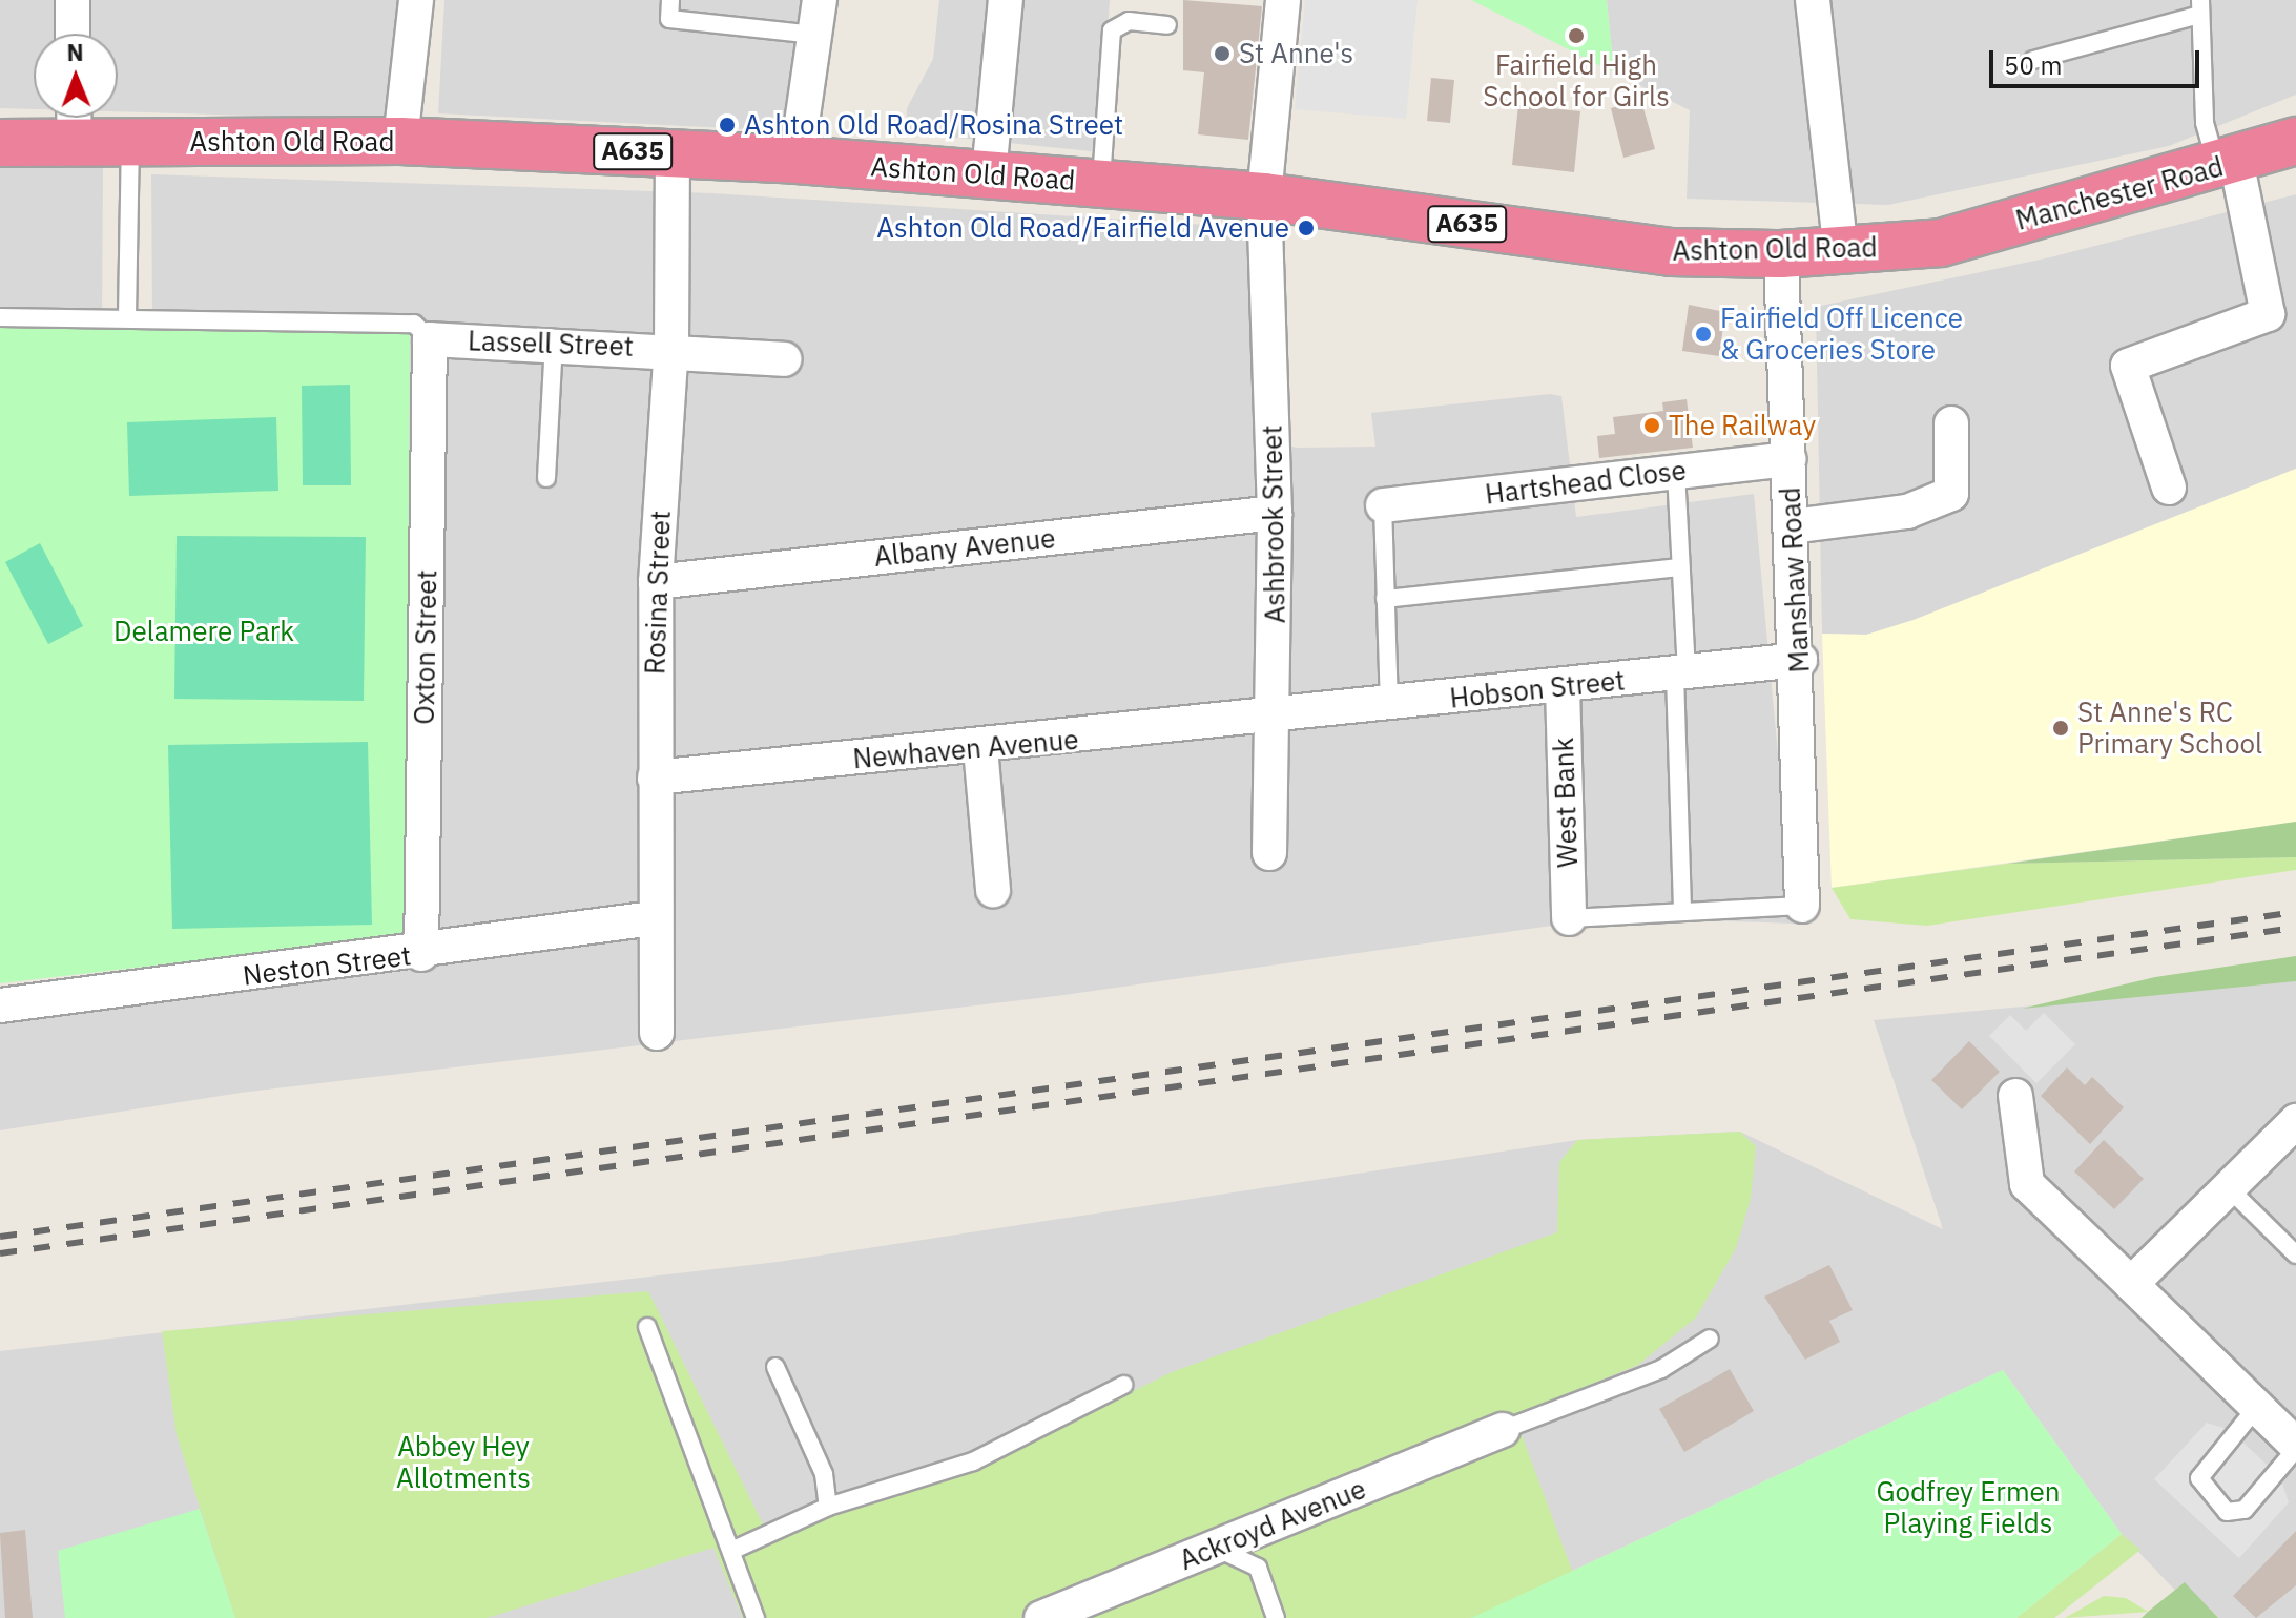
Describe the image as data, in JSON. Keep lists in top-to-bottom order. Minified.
{"streets":{"highway":["Ashton Old Road","A635","Manchester Road"],"street":["Lassell Street","Hartshead Close","Ashbrook Street","Albany Avenue","Manshaw Road","Rosina Street","Oxton Street","Hobson Street","Newhaven Avenue","West Bank","Neston Street","Ackroyd Avenue"]},"crossings":[["Ashton Old Road","Manchester Road"],["Ashton Old Road","Ashbrook Street"],["Ashton Old Road","Manshaw Road"],["Ashton Old Road","Rosina Street"],["Lassell Street","Rosina Street"],["Lassell Street","Oxton Street"],["Hartshead Close","Manshaw Road"],["Ashbrook Street","Albany Avenue"],["Ashbrook Street","Hobson Street"],["Ashbrook Street","Newhaven Avenue"],["Albany Avenue","Rosina Street"],["Manshaw Road","Hobson Street"],["Rosina Street","Newhaven Avenue"],["Rosina Street","Neston Street"],["Oxton Street","Neston Street"],["Hobson Street","Newhaven Avenue"],["Hobson Street","West Bank"]],"parks":["Delamere Park","Abbey Hey Allotments","Godfrey Ermen Playing Fields"],"places":["Fairfield High School for Girls","St Anne's","Ashton Old Road/Rosina Street","Ashton Old Road/Fairfield Avenue","Fairfield Off Licence & Groceries Store","The Railway","St Anne's RC Primary School"],"scale_bar":"50 m","north":"top"}
